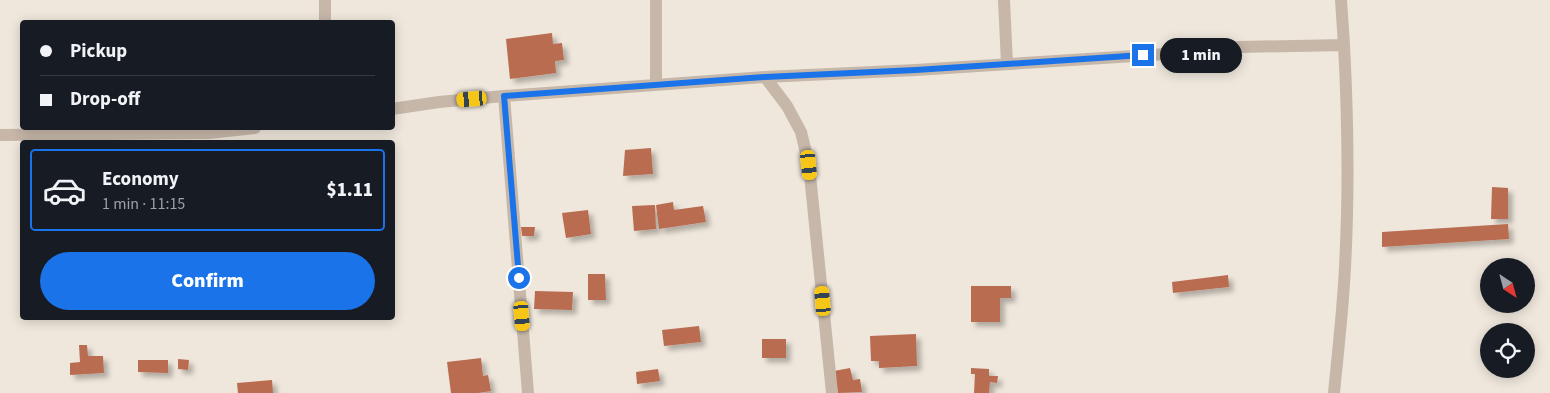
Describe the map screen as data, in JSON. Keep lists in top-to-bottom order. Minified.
{"north":"bottom right","page":{"banner":["Pickup","Drop-off"],"bubble":"1 min","list":[{"name":"Economy","note":"1 min · 11:15","value":"$1.11"}],"buttons":"Confirm"}}
